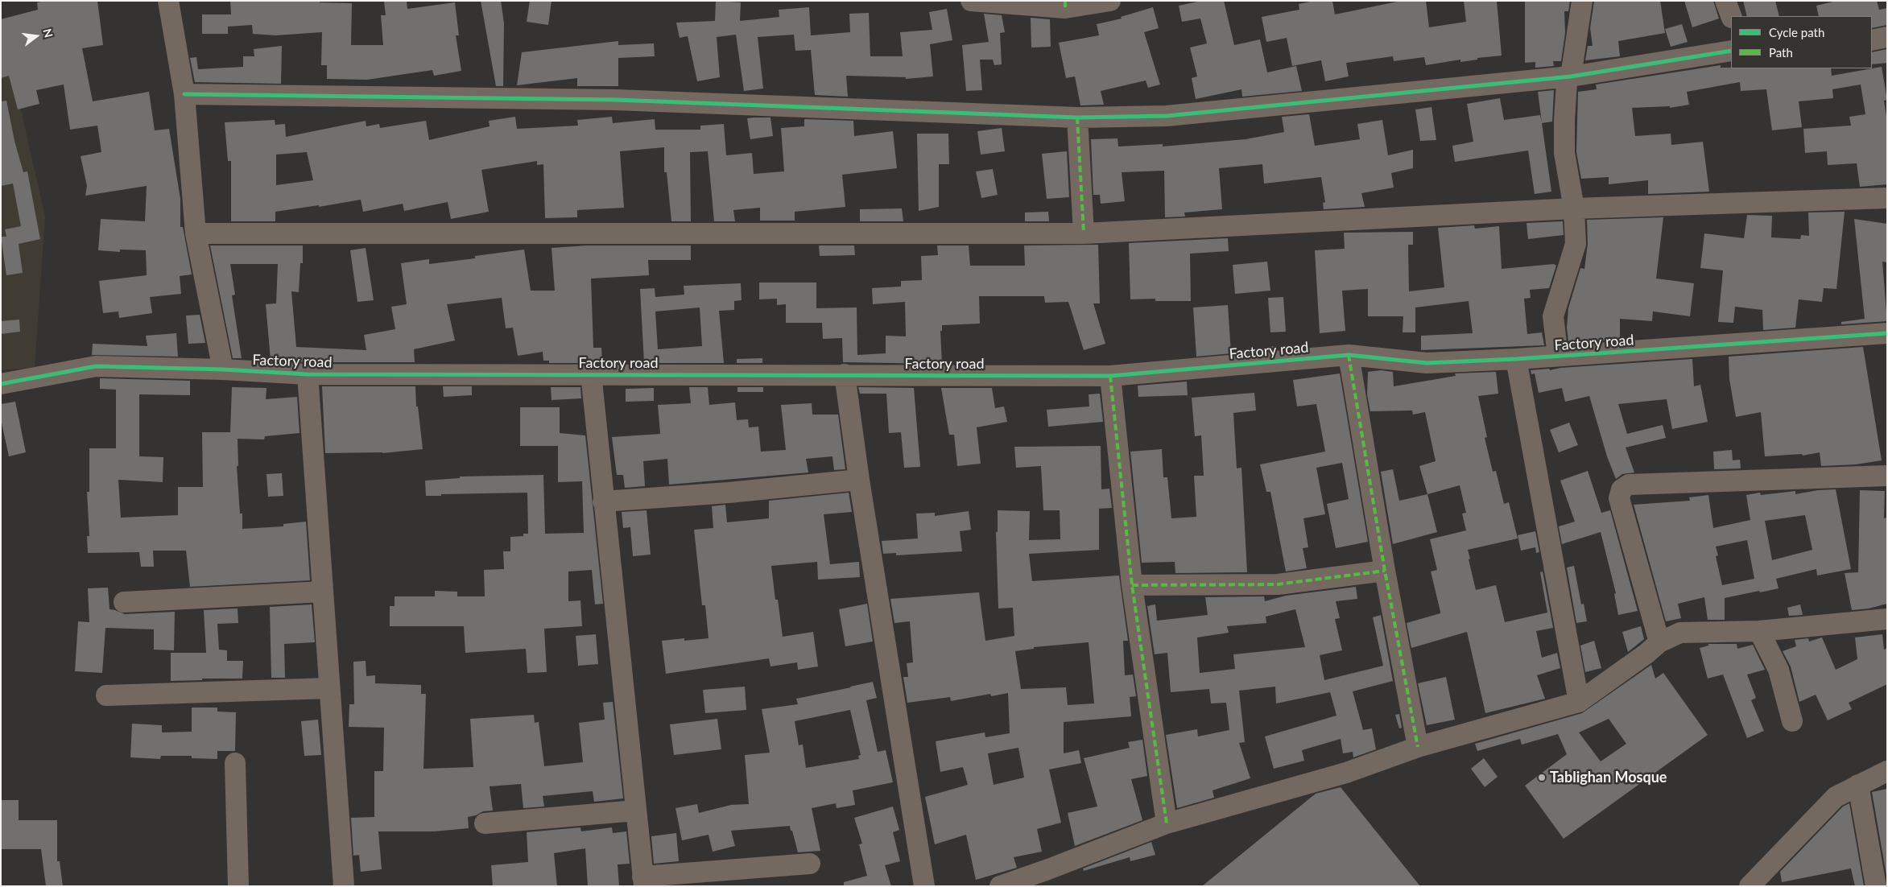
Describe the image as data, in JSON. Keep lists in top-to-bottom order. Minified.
{"streets":{"street":["Factory road"]},"places":["Tablighan Mosque"],"legend":["Cycle path","Path"],"north":"right"}
